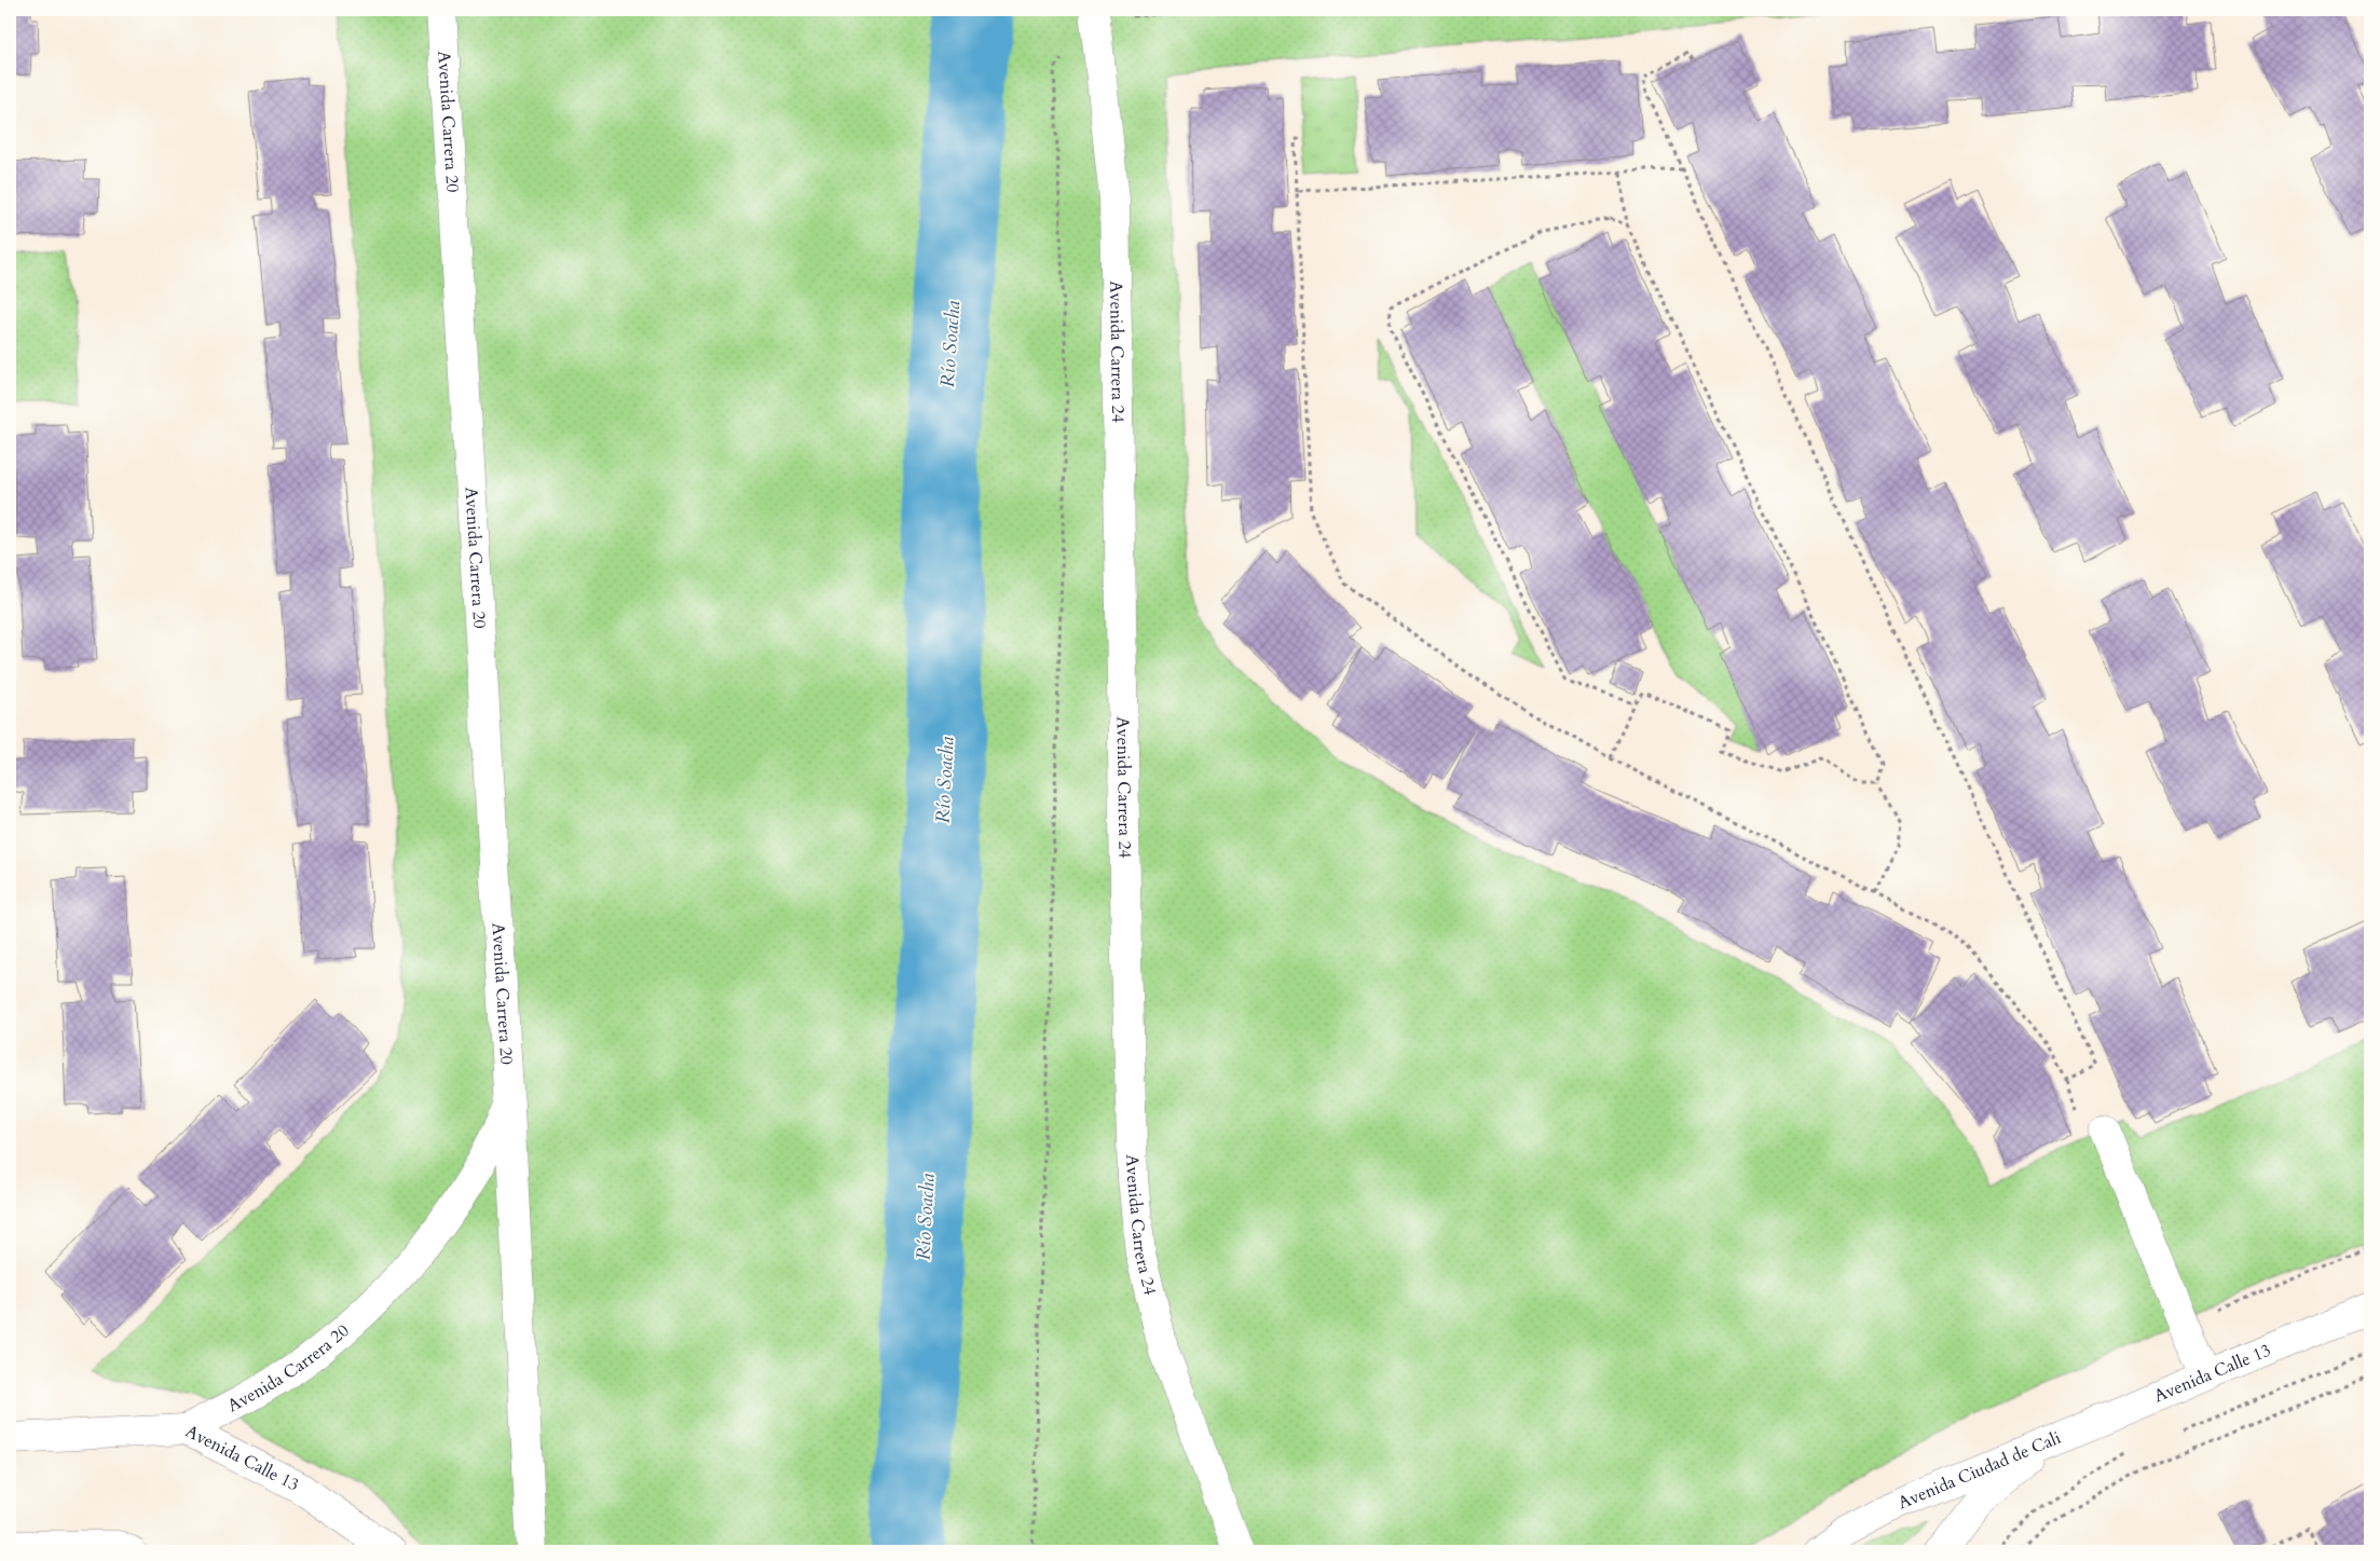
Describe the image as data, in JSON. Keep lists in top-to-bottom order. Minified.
{"streets":{"street":["Avenida Carrera 20","Avenida Carrera 24","Avenida Calle 13","Avenida Ciudad de Cali"]},"crossings":[["Avenida Carrera 20","Avenida Calle 13"],["Avenida Calle 13","Avenida Ciudad de Cali"]],"water":["Río Soacha"]}
